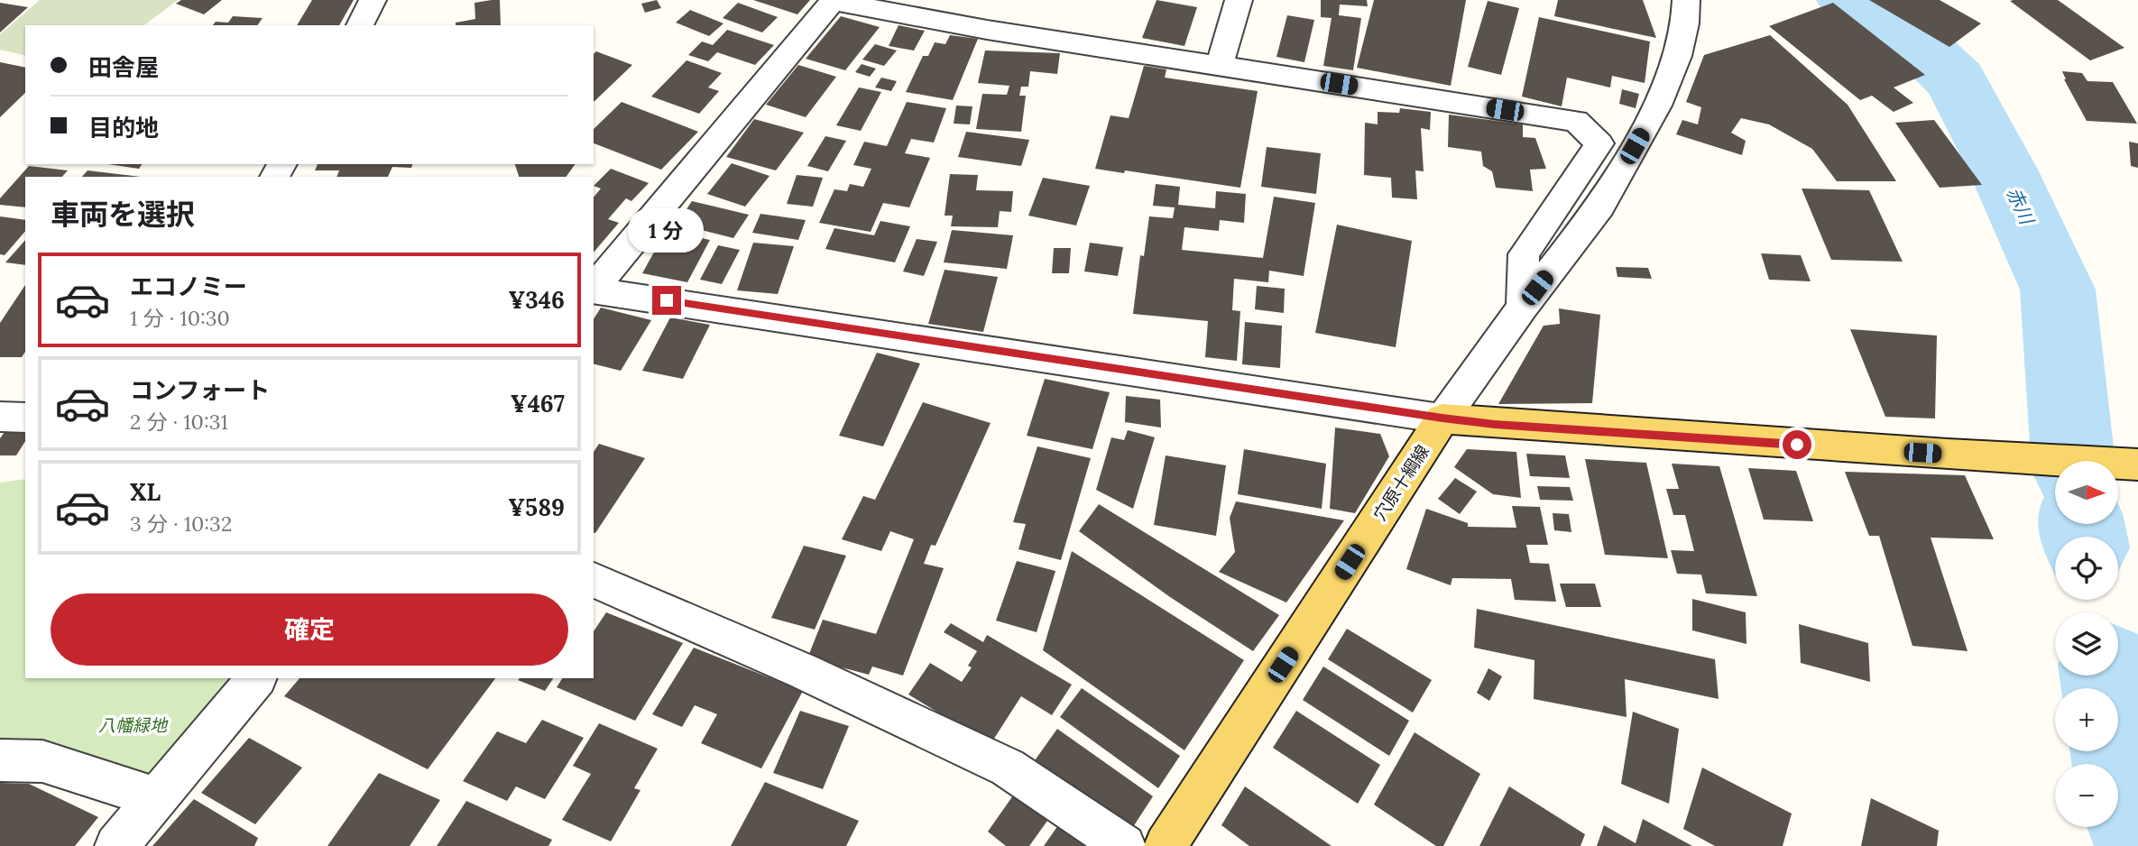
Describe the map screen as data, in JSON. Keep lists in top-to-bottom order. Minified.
{"streets":{"main road":["穴原十綱線"]},"water":["赤川"],"parks":["八幡緑地"],"north":"right","page":{"banner":["田舎屋","目的地"],"heading":"車両を選択","bubble":"1 分","list":[{"name":"エコノミー","note":"1 分 · 10:30","value":"¥346"},{"name":"コンフォート","note":"2 分 · 10:31","value":"¥467"},{"name":"XL","note":"3 分 · 10:32","value":"¥589"}],"map_buttons":["+","−"],"buttons":"確定"}}
